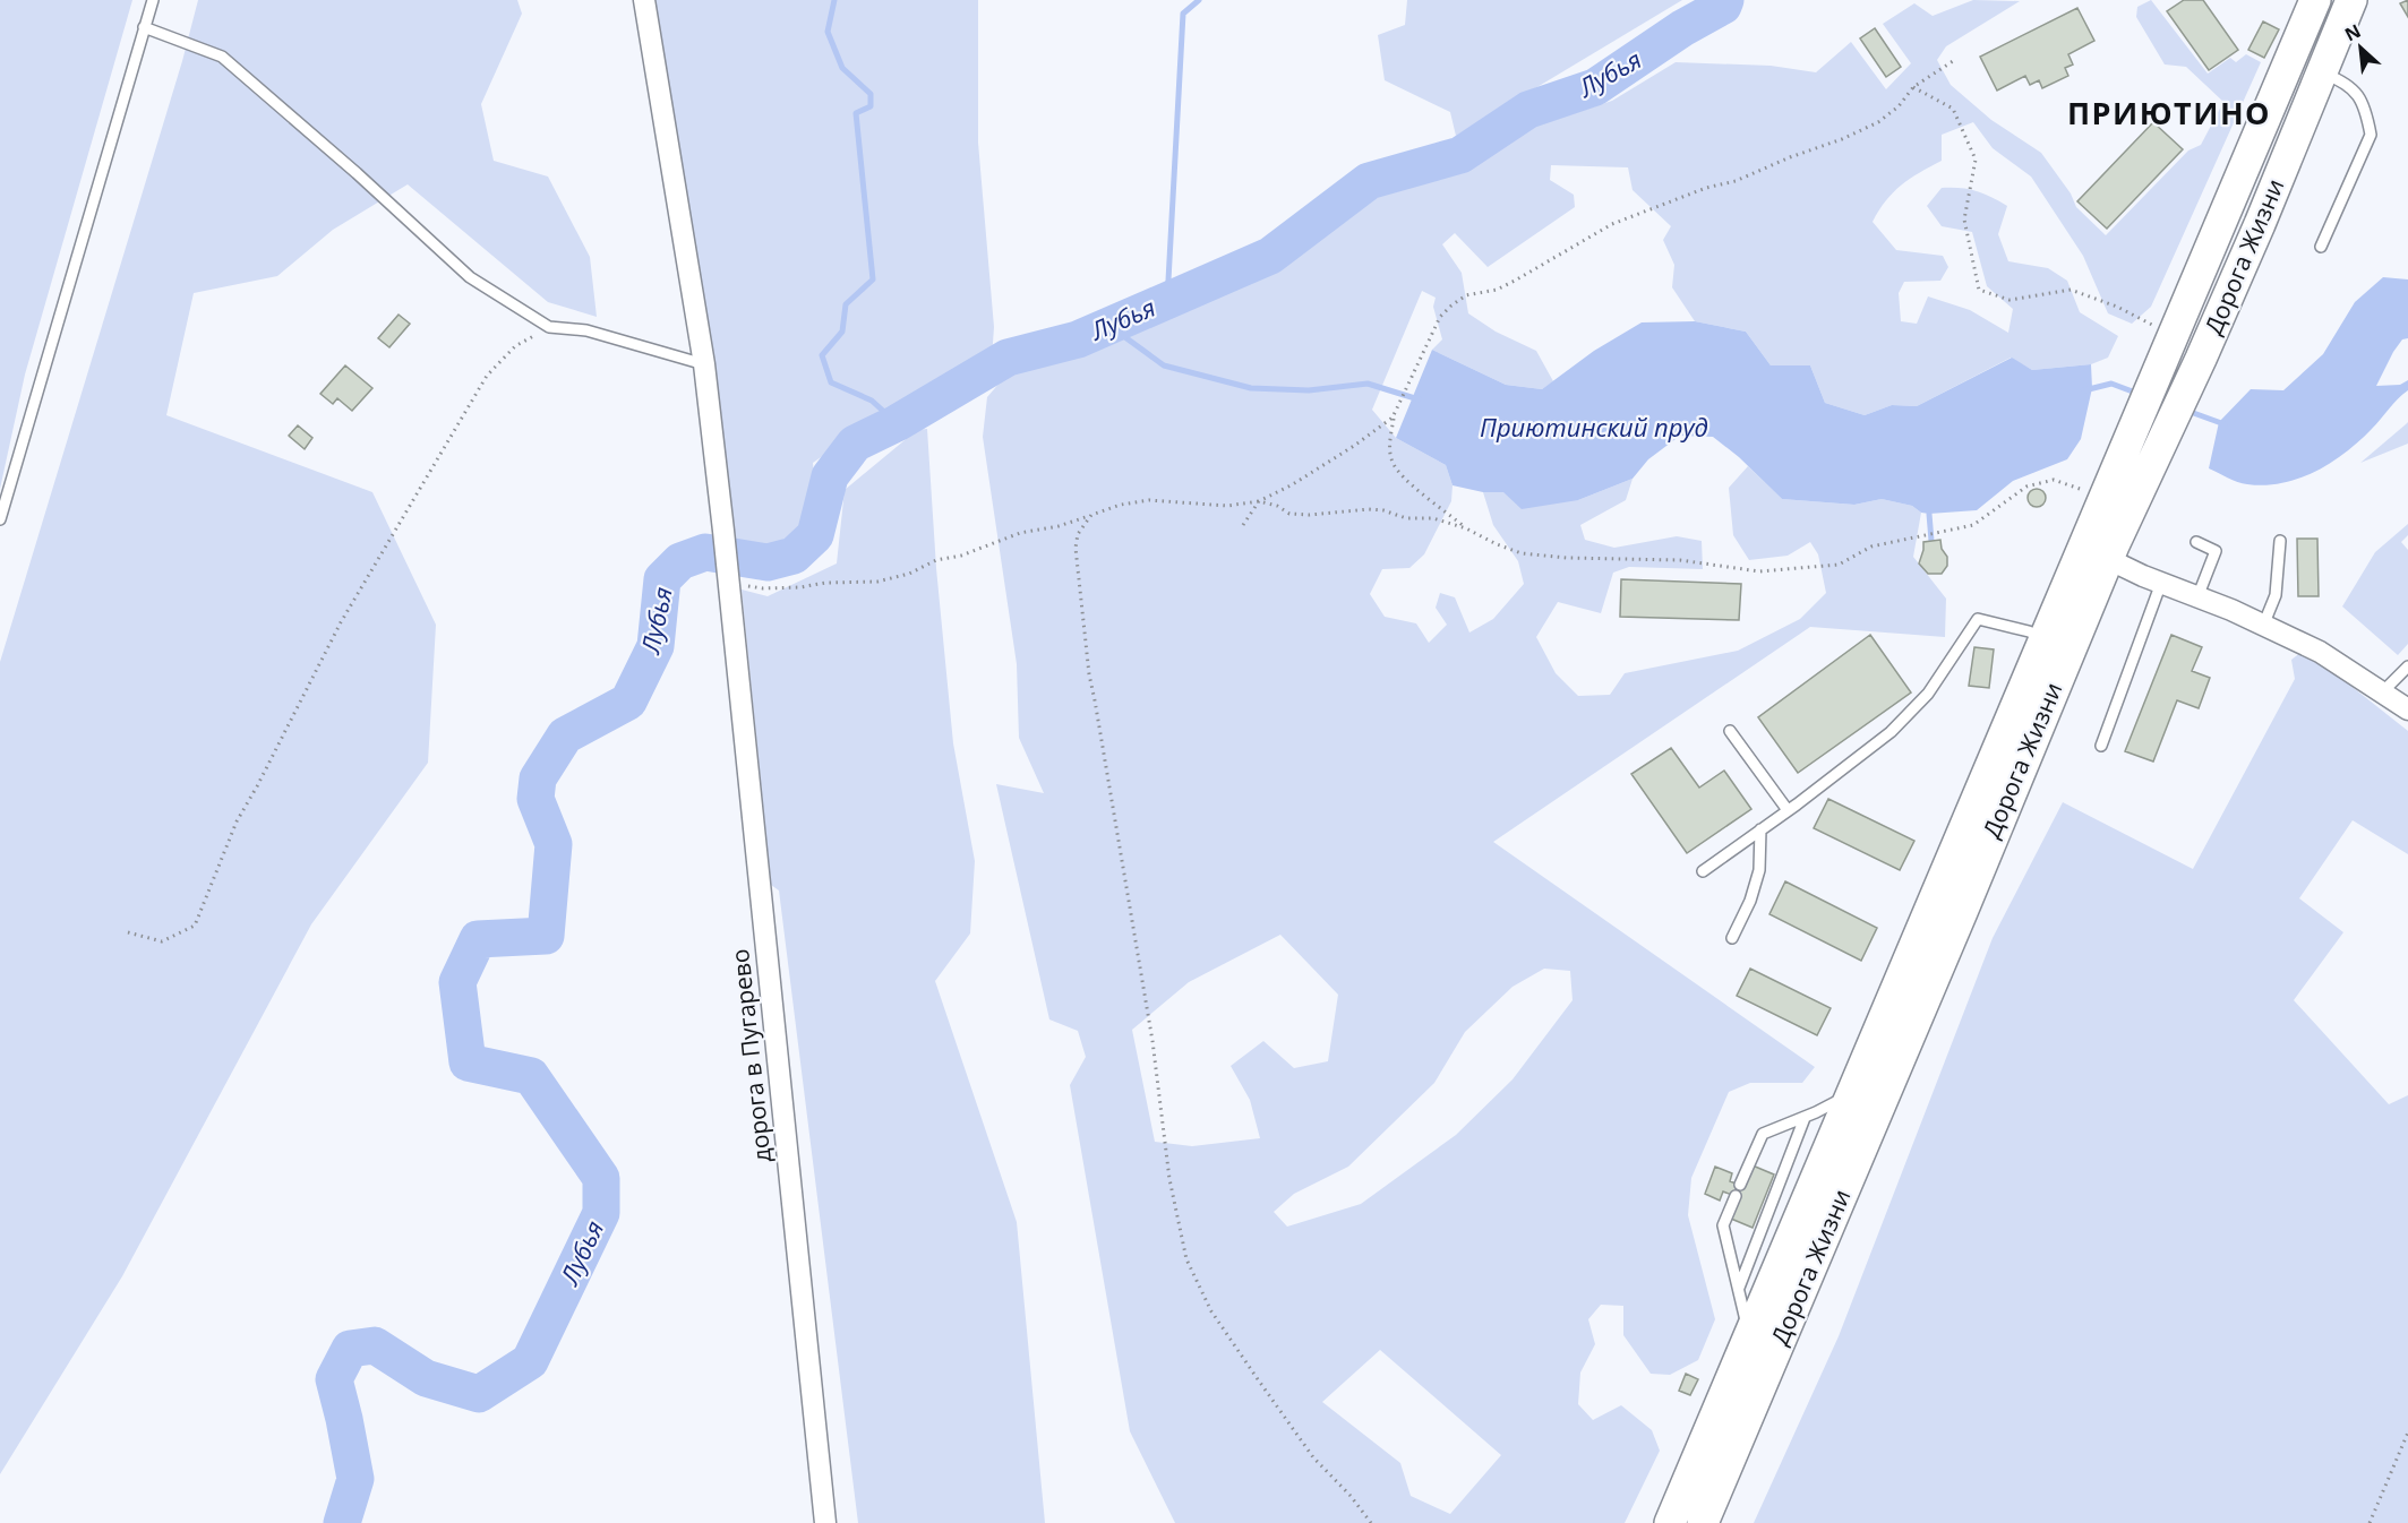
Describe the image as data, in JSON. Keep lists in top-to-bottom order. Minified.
{"streets":{"main road":["Дорога Жизни"],"street":["дорога в Пугарево"]},"districts":["ПРИЮТИНО"],"water":["Лубья","Приютинский пруд"],"north":"top left"}
